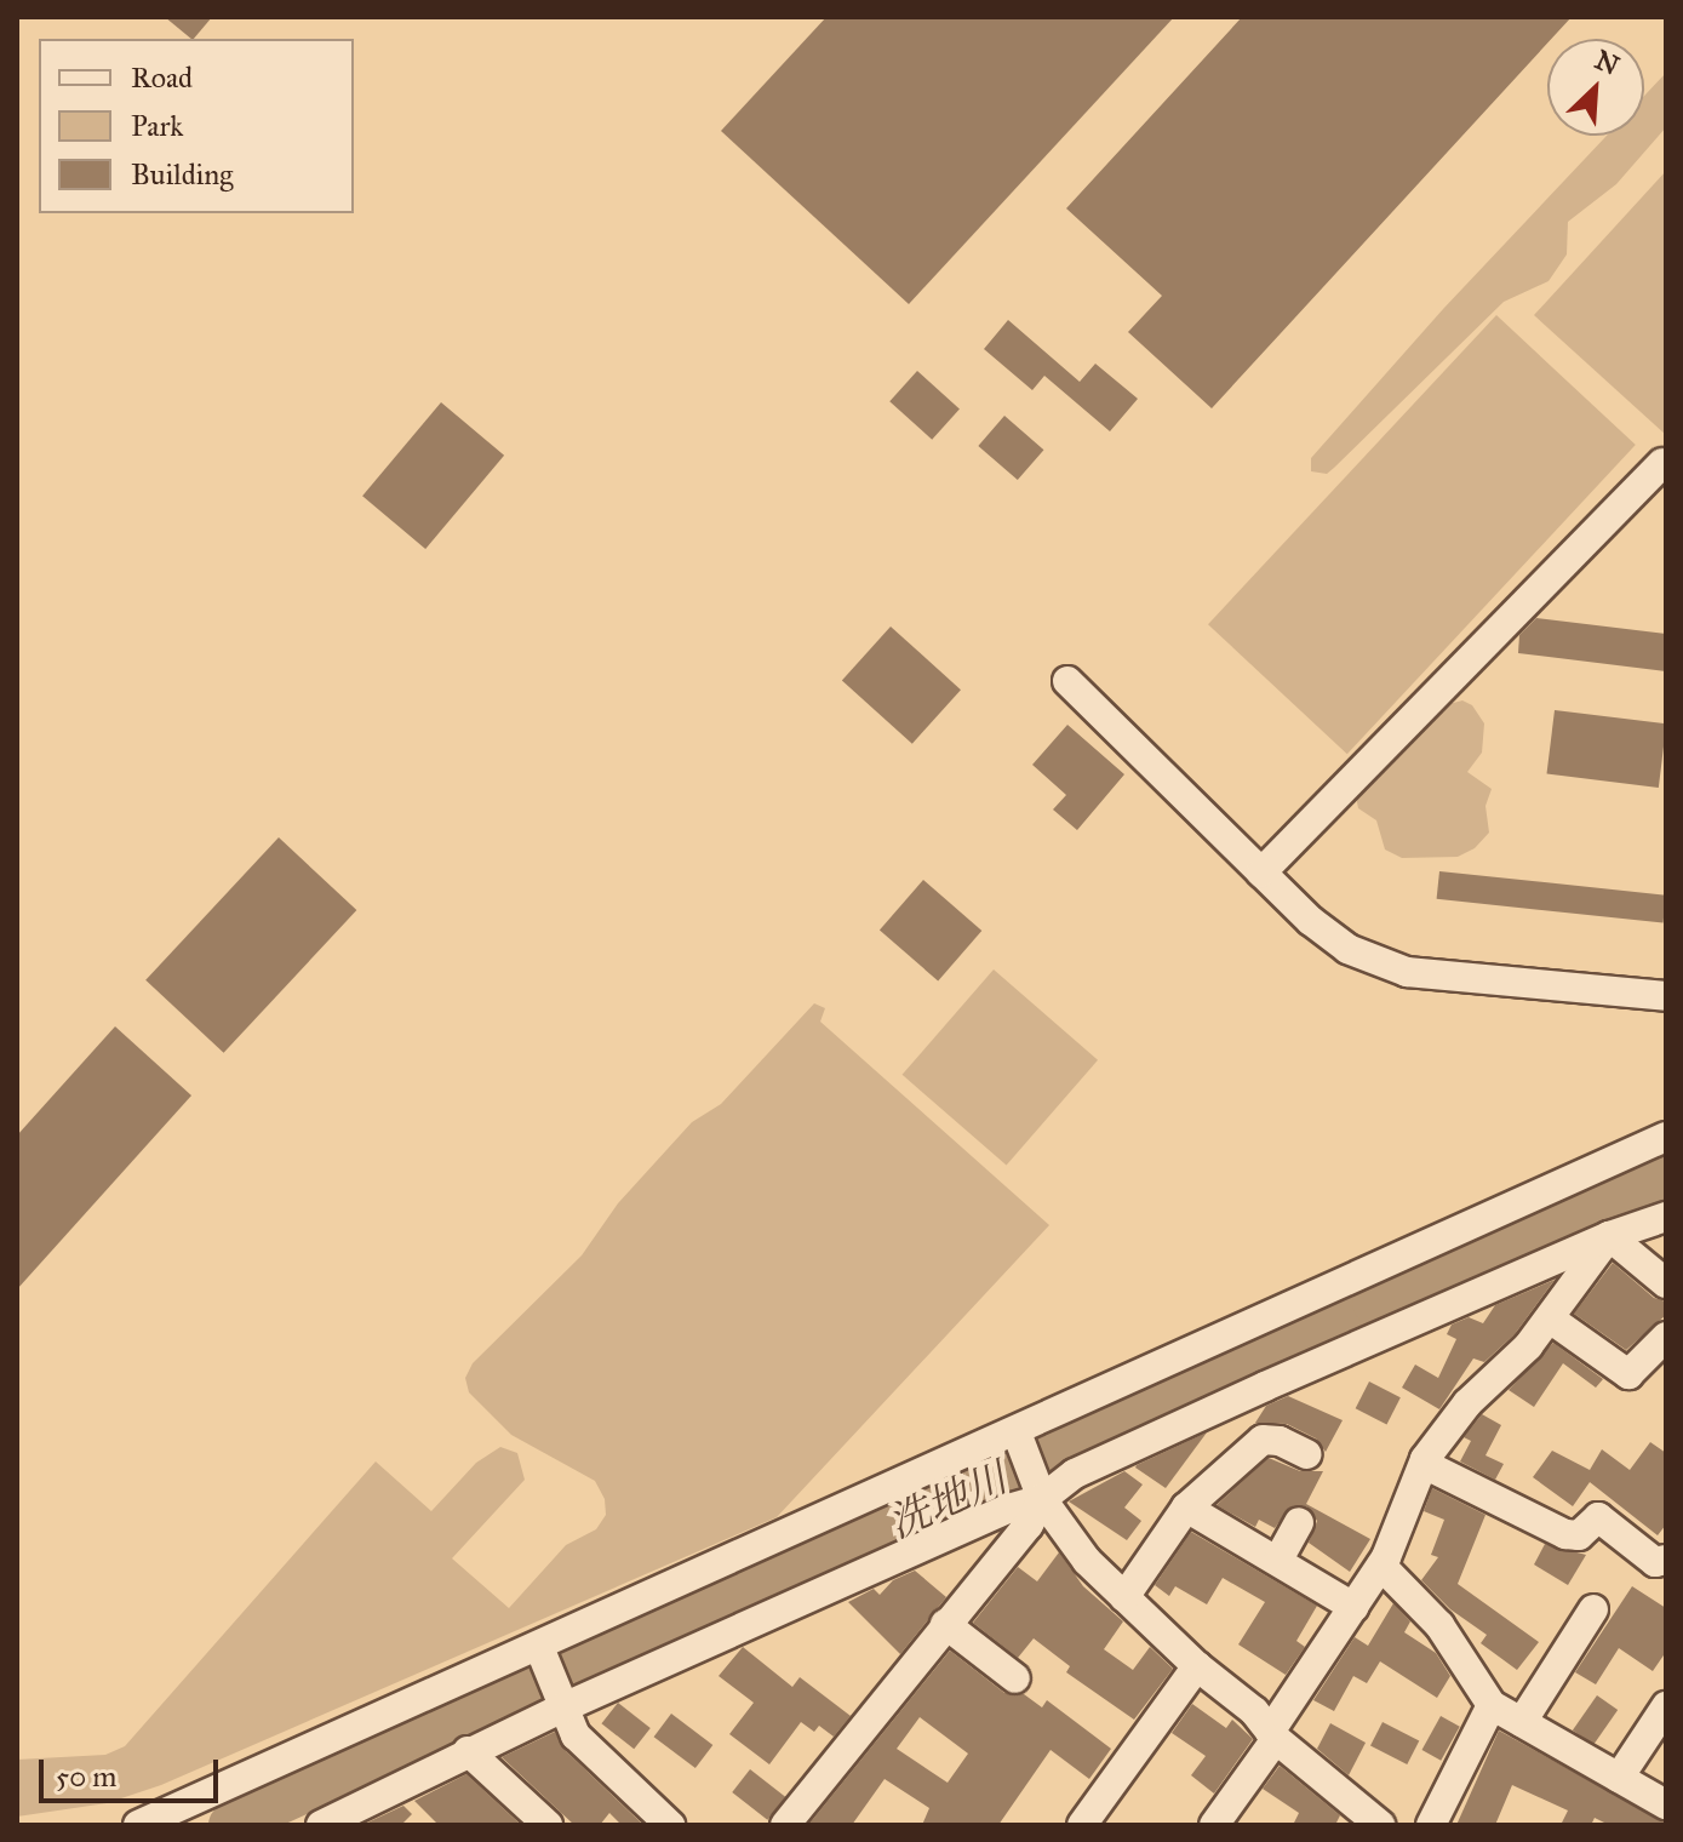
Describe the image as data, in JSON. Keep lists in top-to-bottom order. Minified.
{"water":["洗地川"],"legend":["Road","Park","Building"],"scale_bar":"50 m","north":"top right"}
